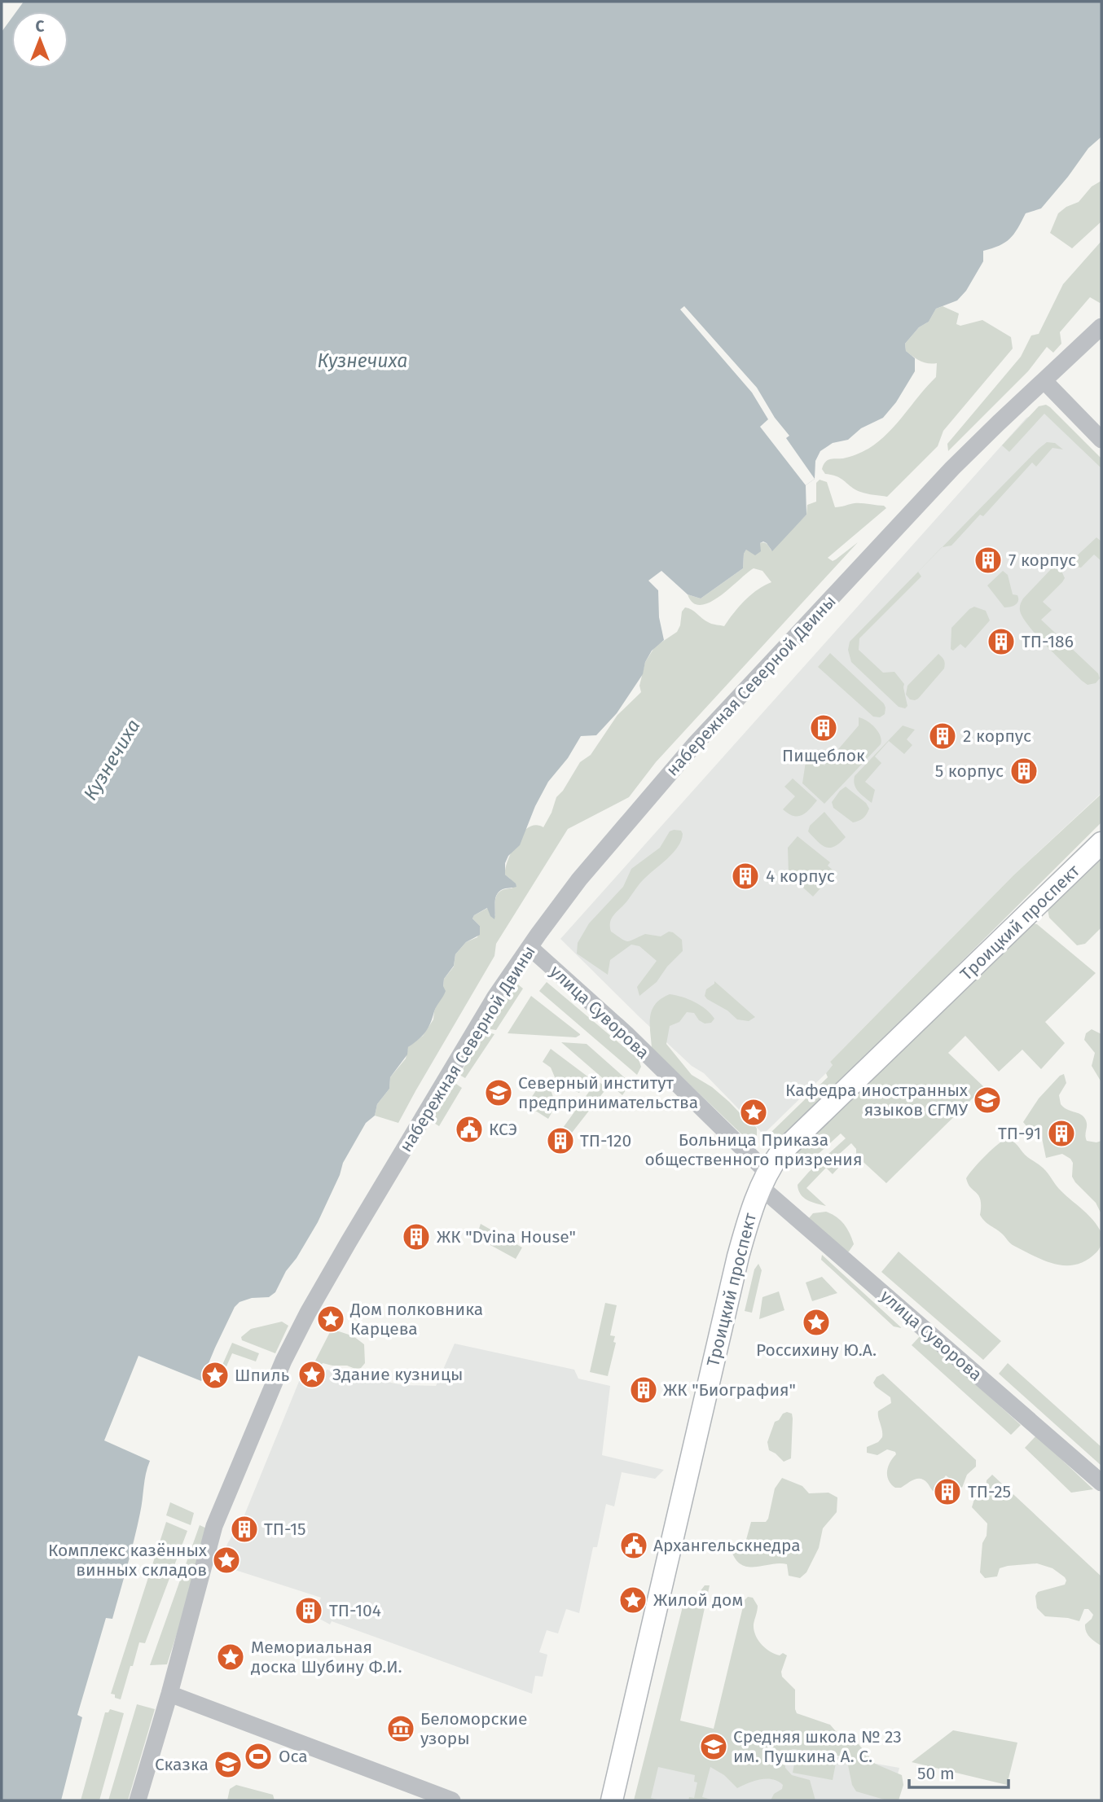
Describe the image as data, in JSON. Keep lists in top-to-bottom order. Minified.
{"streets":{"main road":["Троицкий проспект"],"street":["набережная Северной Двины","улица Суворова"]},"crossings":[["набережная Северной Двины","улица Суворова"],["Троицкий проспект","улица Суворова"]],"water":["Кузнечиха"],"places":{"building":["7 корпус","ТП-186","Пищеблок","2 корпус","5 корпус","4 корпус","ТП-91","ТП-120","ЖК \"Dvina House\"","ЖК \"Биография\"","ТП-25","ТП-15","ТП-104"],"school or university":["Северный институт предпринимательства","Кафедра иностранных языков СГМУ","Средняя школа № 23 им. Пушкина А. С.","Сказка"],"place":["Больница Приказа общественного призрения","Дом полковника Карцева","Россихину Ю.А.","Здание кузницы","Шпиль","Комплекс казённых винных складов","Жилой дом","Мемориальная доска Шубину Ф.И."],"public building":["КСЭ","Архангельскнедра"],"museum":["Беломорские узоры"],"sports":["Оса"]},"scale_bar":"50 m","north":"top"}
